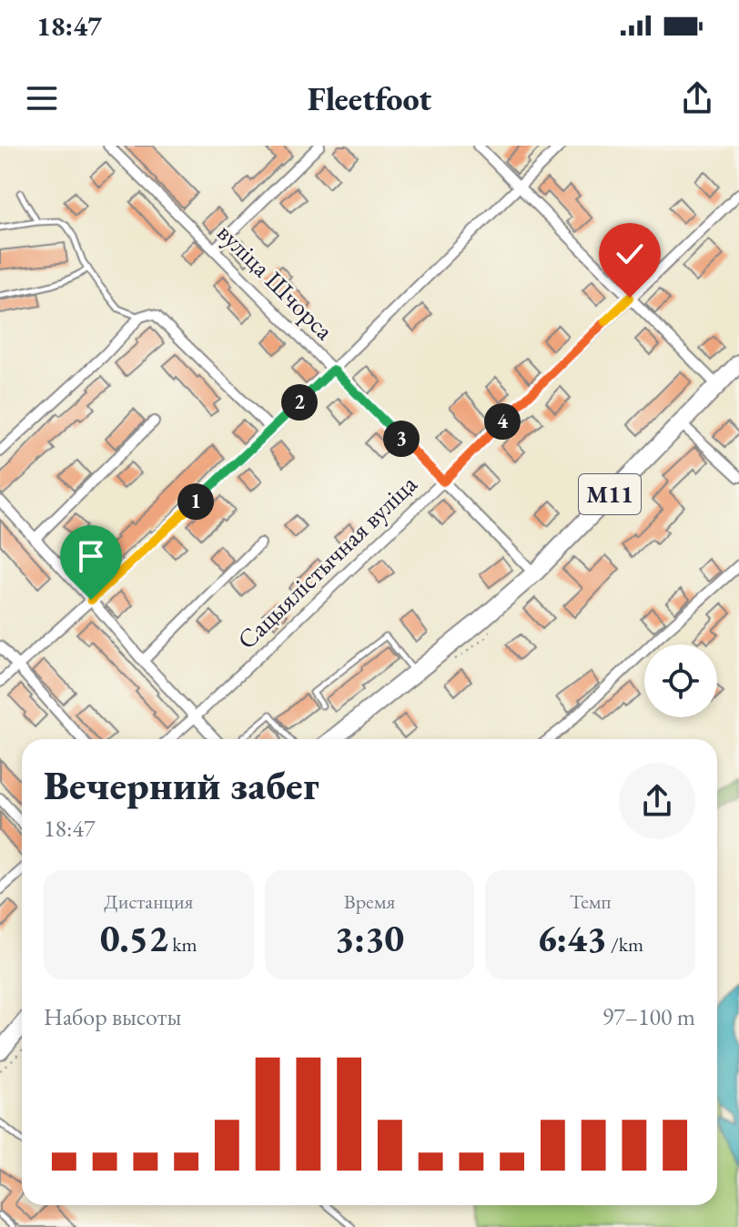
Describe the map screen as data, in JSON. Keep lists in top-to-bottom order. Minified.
{"streets":{"highway":["М11"],"street":["вуліца Шчорса","Сацыялістычная вуліца"]},"crossings":[["вуліца Шчорса","М11"],["вуліца Шчорса","Сацыялістычная вуліца"]],"page":{"status":"18:47","header":"Fleetfoot","pins":["2","4","3","1"],"heading":["Вечерний забег","18:47"],"stats":[["Дистанция","0.52 km"],["Время","3:30"],["Темп","6:43 /km"]],"chart":["Набор высоты","97–100 m"]}}
